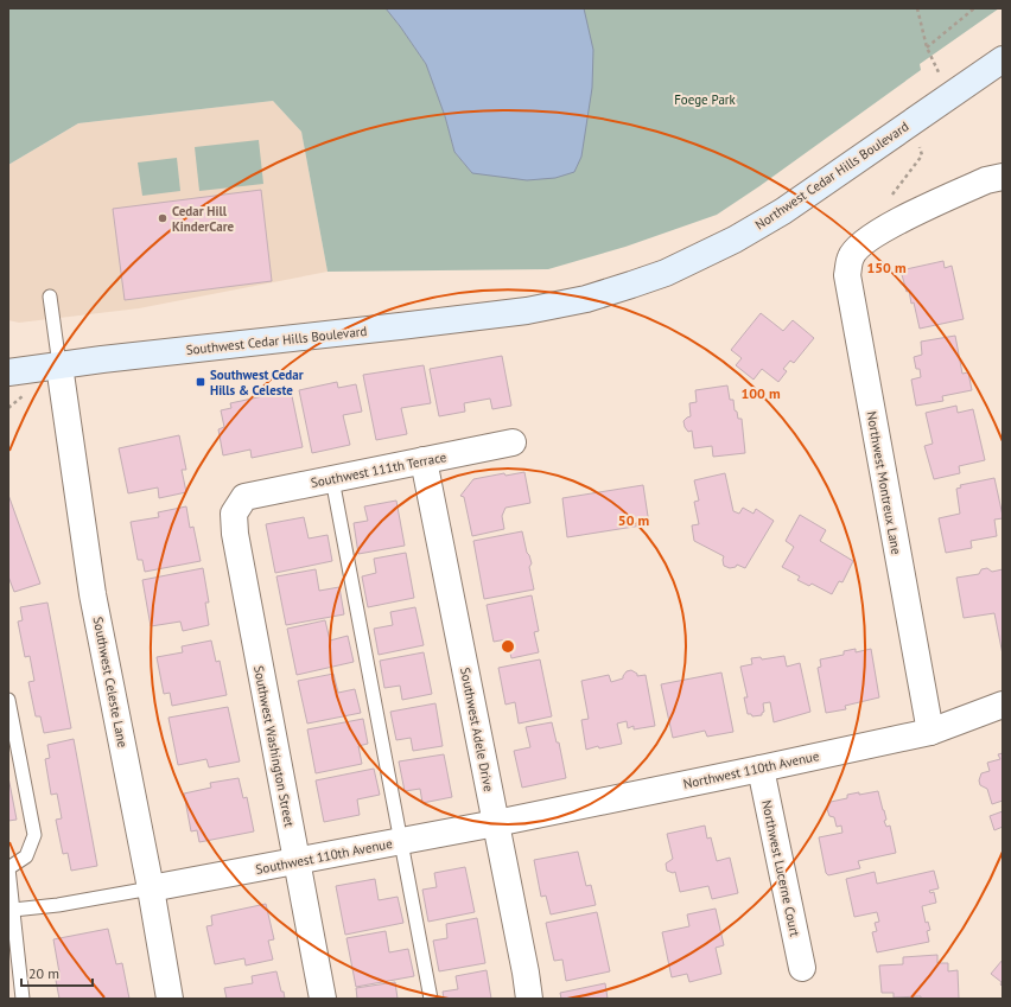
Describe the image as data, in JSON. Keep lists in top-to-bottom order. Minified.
{"streets":{"main road":["Northwest Cedar Hills Boulevard","Southwest Cedar Hills Boulevard"],"street":["Southwest 111th Terrace","Northwest Montreux Lane","Southwest Celeste Lane","Southwest Adele Drive","Southwest Washington Street","Northwest 110th Avenue","Southwest 110th Avenue","Northwest Lucerne Court"]},"crossings":[["Northwest Cedar Hills Boulevard","Southwest Cedar Hills Boulevard"],["Southwest Cedar Hills Boulevard","Southwest Celeste Lane"],["Southwest 111th Terrace","Southwest Adele Drive"],["Southwest 111th Terrace","Southwest Washington Street"],["Northwest Montreux Lane","Northwest 110th Avenue"],["Southwest Celeste Lane","Southwest 110th Avenue"],["Southwest Adele Drive","Northwest 110th Avenue"],["Southwest Adele Drive","Southwest 110th Avenue"],["Southwest Washington Street","Southwest 110th Avenue"],["Northwest 110th Avenue","Southwest 110th Avenue"],["Northwest 110th Avenue","Northwest Lucerne Court"]],"parks":["Foege Park"],"places":{"other":["Cedar Hill KinderCare"],"transit":["Southwest Cedar Hills & Celeste"]},"scale_bar":"20 m","rings":["150 m","100 m","50 m"]}
